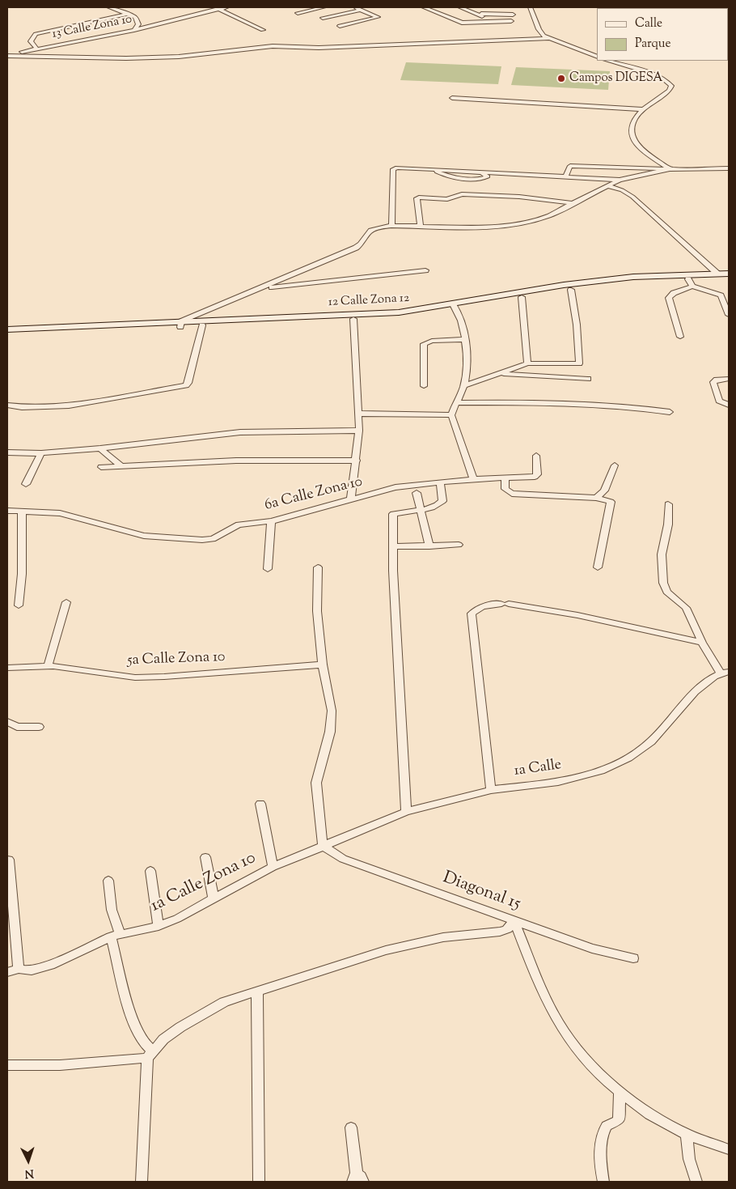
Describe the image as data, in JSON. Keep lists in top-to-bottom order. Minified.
{"streets":{"street":["13 Calle Zona 10","12 Calle Zona 12","6a Calle Zona 10","5a Calle Zona 10","1a Calle","1a Calle Zona 10","Diagonal 15"]},"crossings":[["1a Calle","1a Calle Zona 10"],["1a Calle","Diagonal 15"],["1a Calle Zona 10","Diagonal 15"]],"places":["Campos DIGESA"],"legend":["Calle","Parque"],"north":"bottom"}
